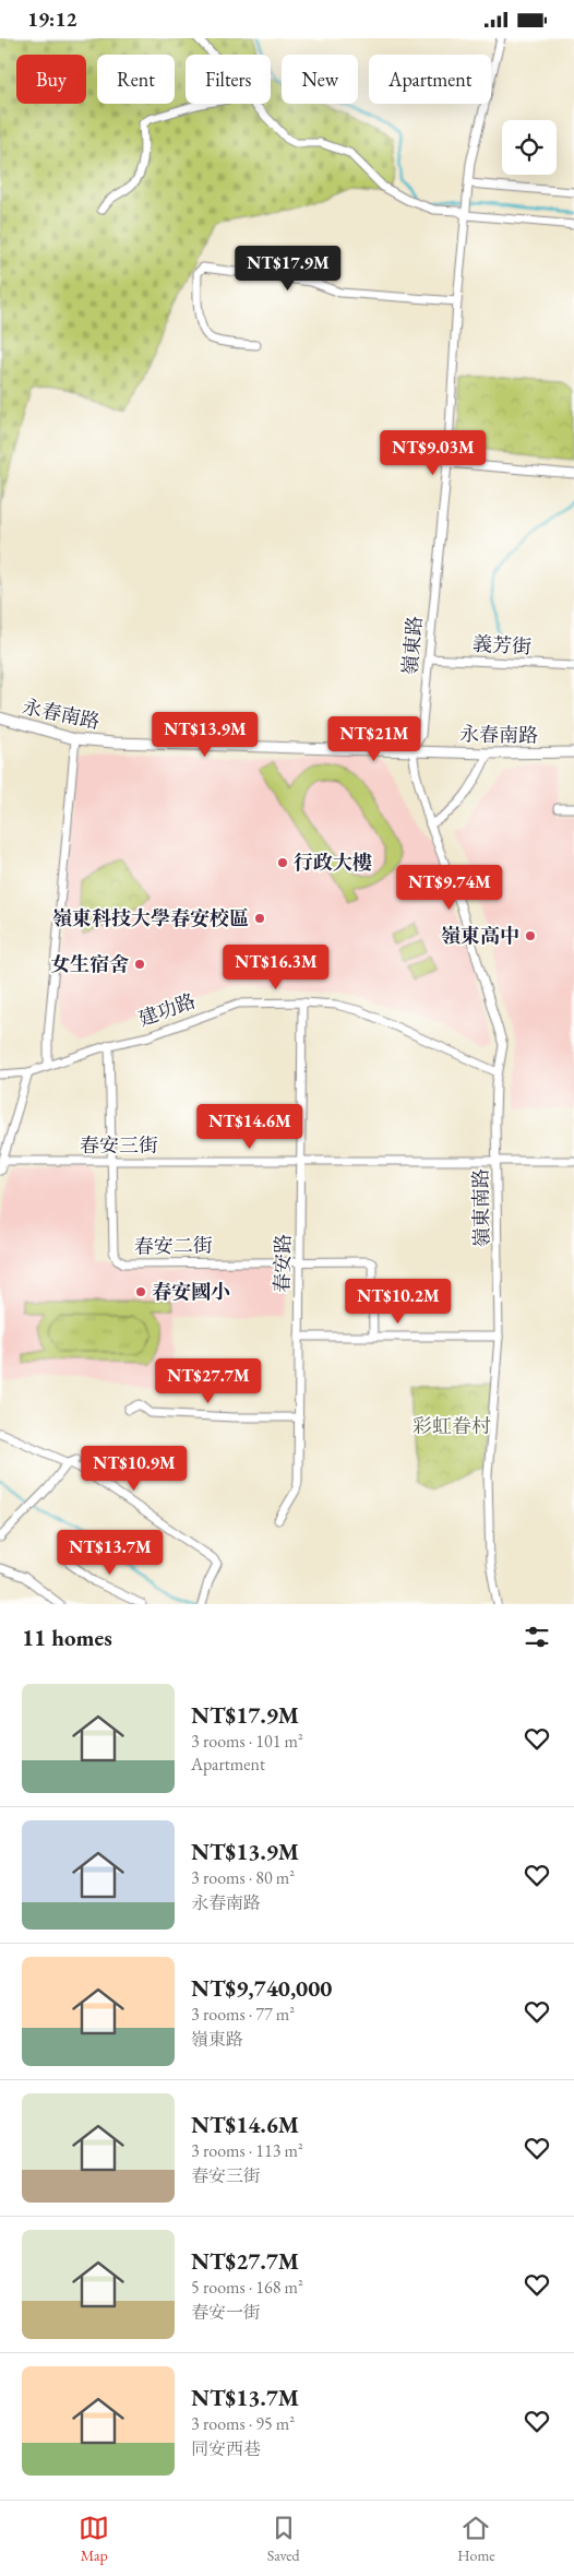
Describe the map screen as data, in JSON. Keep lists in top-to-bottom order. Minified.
{"streets":{"street":["嶺東路","義芳街","永春南路","建功路","春安三街","嶺東南路","春安二街","春安路"]},"crossings":[["嶺東路","義芳街"],["嶺東路","永春南路"],["建功路","嶺東南路"],["建功路","春安二街"],["建功路","春安路"],["春安三街","嶺東南路"],["春安三街","春安二街"],["春安三街","春安路"],["春安二街","春安路"]],"parks":["彩虹眷村"],"places":["行政大樓","嶺東科技大學春安校區","嶺東高中","女生宿舍","春安國小"],"page":{"status":"19:12","chip":["Buy","Rent","Filters","New","Apartment"],"price":["NT$17.9M","NT$9.03M","NT$13.9M","NT$21M","NT$9.74M","NT$16.3M","NT$14.6M","NT$10.2M","NT$27.7M","NT$10.9M","NT$13.7M"],"heading":"11 homes","list":[{"name":"NT$17.9M","note":"3 rooms · 101 m² · Apartment"},{"name":"NT$13.9M","note":"3 rooms · 80 m² · 永春南路"},{"name":"NT$9,740,000","note":"3 rooms · 77 m² · 嶺東路"},{"name":"NT$14.6M","note":"3 rooms · 113 m² · 春安三街"},{"name":"NT$27.7M","note":"5 rooms · 168 m² · 春安一街"},{"name":"NT$13.7M","note":"3 rooms · 95 m² · 同安西巷"}],"tabs":["Map","Saved","Home"]}}
